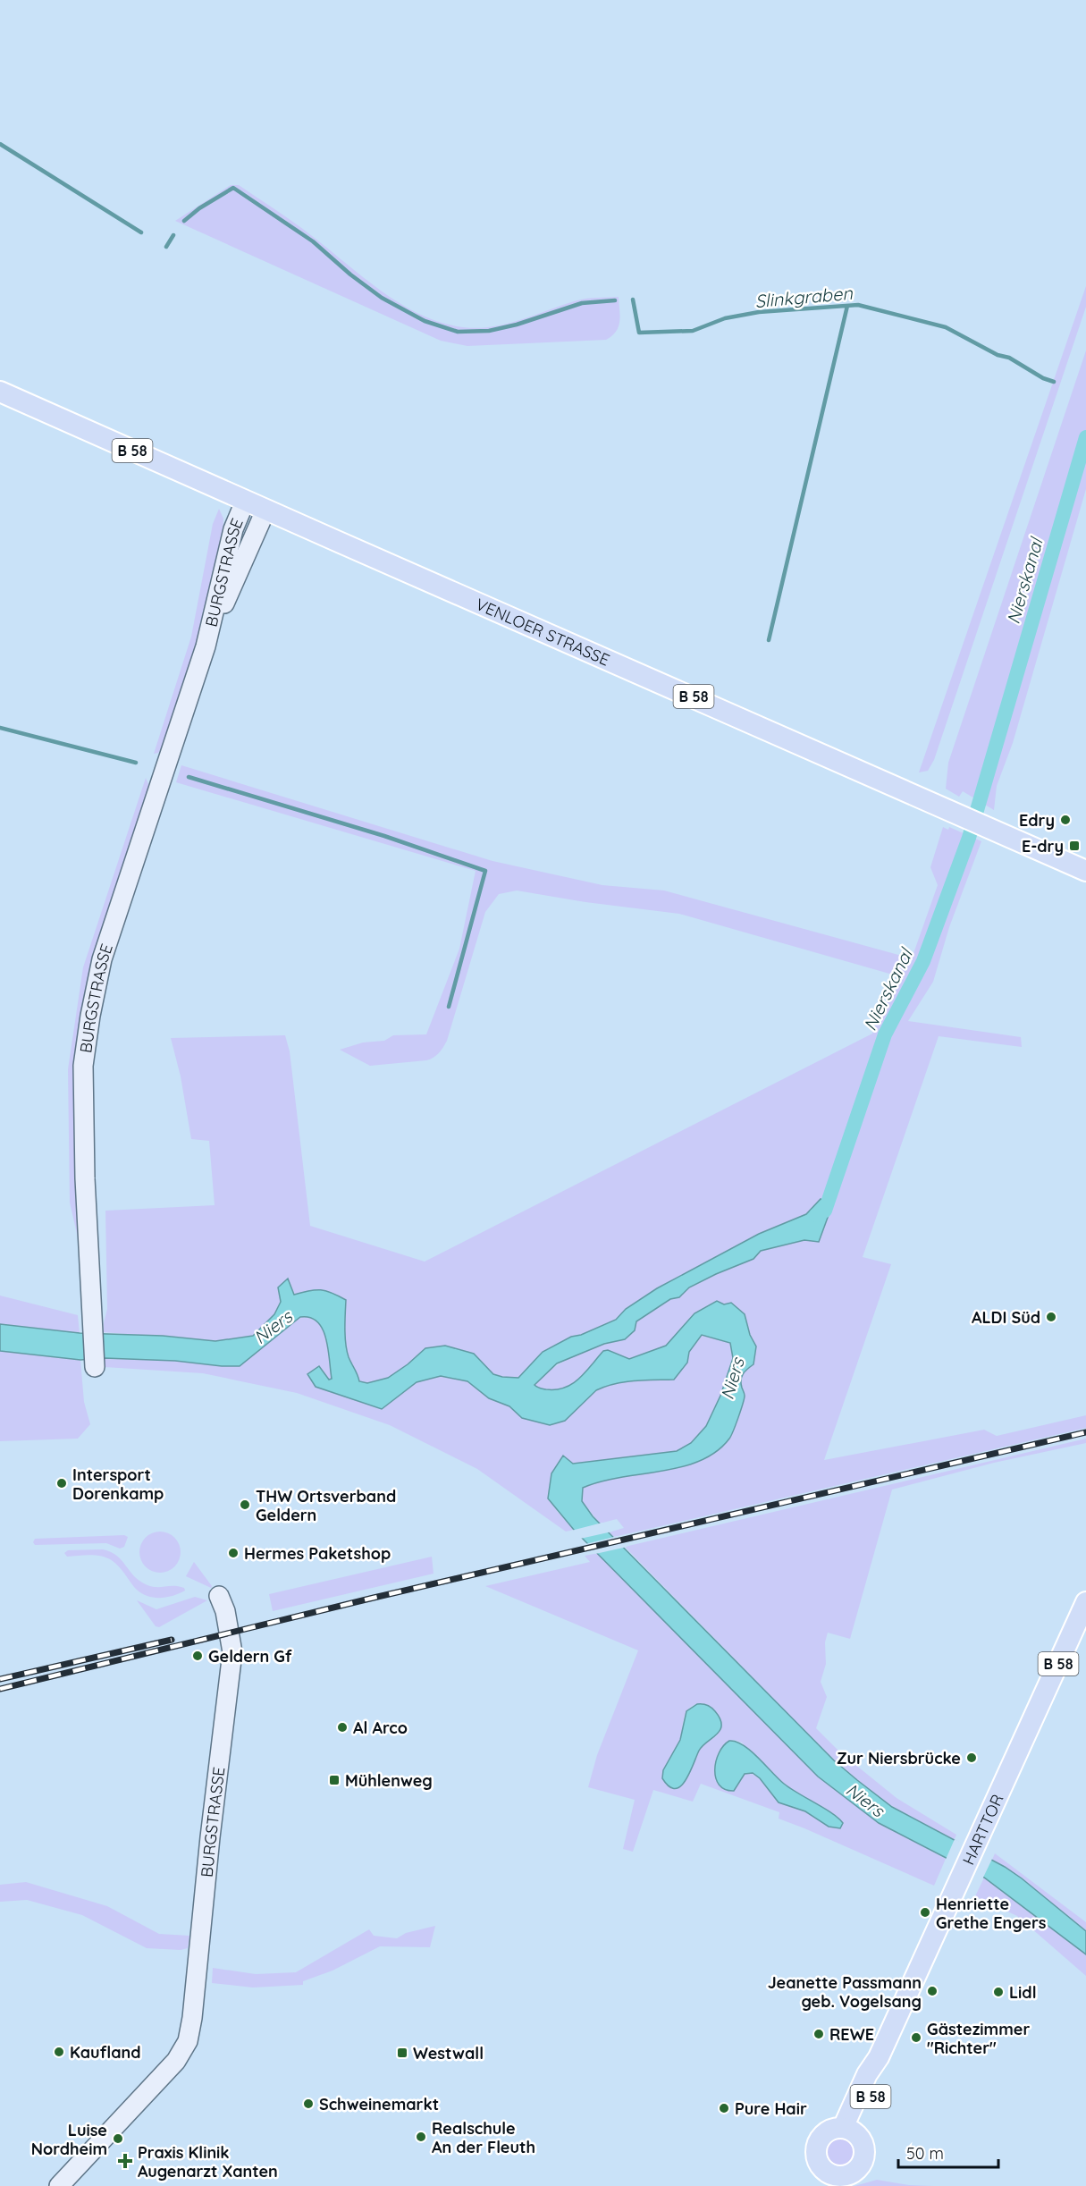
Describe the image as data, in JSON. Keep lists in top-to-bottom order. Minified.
{"streets":{"main road":["B 58","VENLOER STRASSE","HARTTOR"],"street":["BURGSTRASSE"]},"crossings":[["BURGSTRASSE","VENLOER STRASSE"]],"water":["Slinkgraben","Nierskanal","Niers"],"places":{"other":["Edry","ALDI Süd","Intersport Dorenkamp","THW Ortsverband Geldern","Hermes Paketshop","Geldern Gf","Al Arco","Zur Niersbrücke","Henriette Grethe Engers","Jeanette Passmann geb. Vogelsang","Lidl","REWE","Gästezimmer \"Richter\"","Kaufland","Schweinemarkt","Pure Hair","Realschule An der Fleuth","Luise Nordheim"],"transit":["E-dry","Mühlenweg","Westwall"],"health":["Praxis Klinik Augenarzt Xanten"]},"scale_bar":"50 m"}
